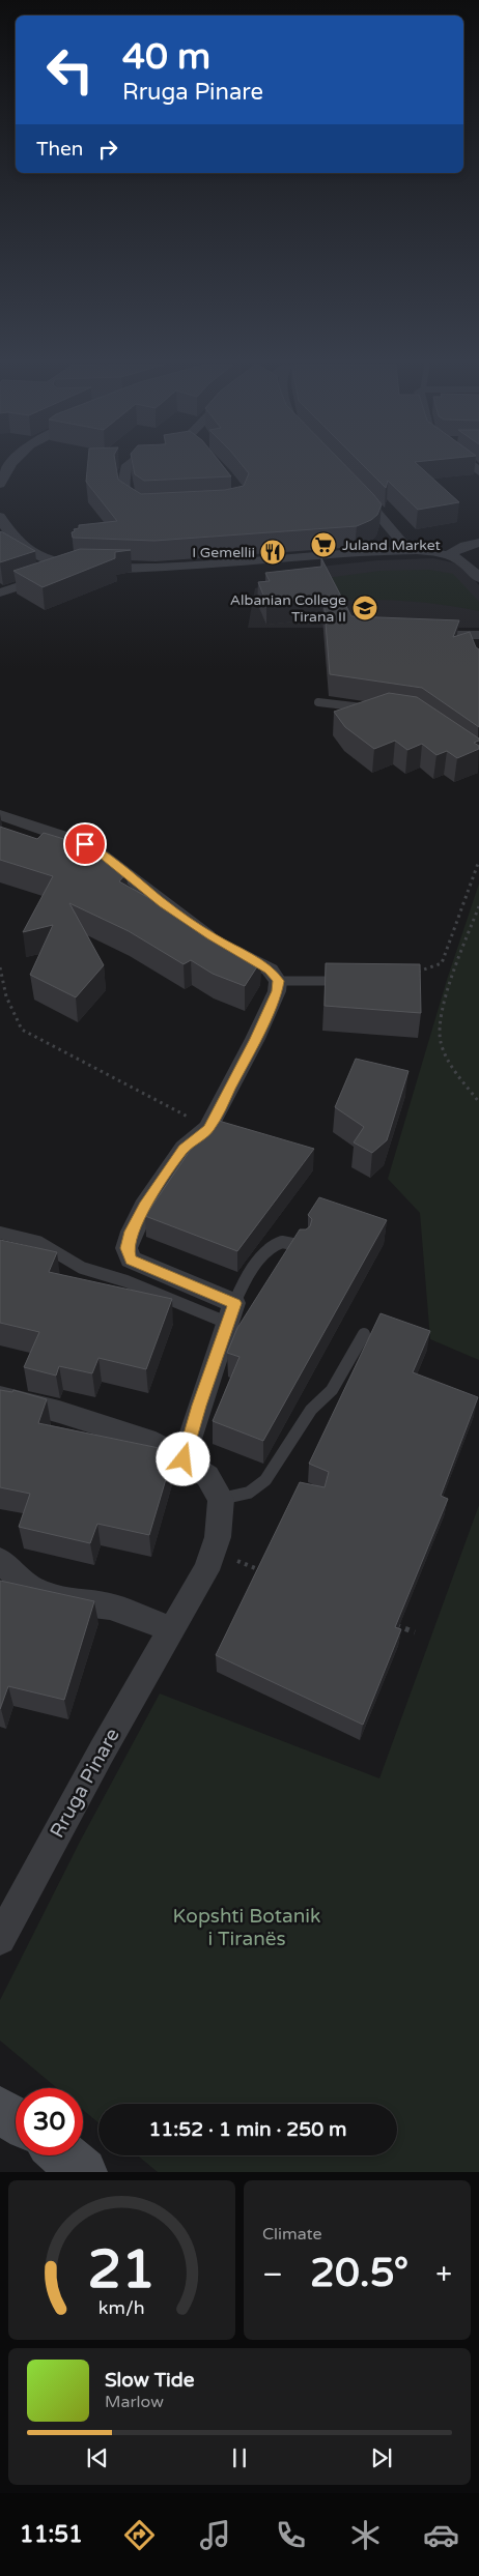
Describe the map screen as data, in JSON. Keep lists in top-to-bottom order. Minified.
{"streets":{"street":["Rruga Pinare"]},"parks":["Kopshti Botanik i Tiranës"],"places":{"supermarket":["Juland Market"],"restaurant":["I Gemellii"],"school or university":["Albanian College Tirana II"]},"page":{"turn":["40 m","Rruga Pinare"],"then":"Then","limit":"30","trip":"11:52 · 1 min · 250 m","tile":"Climate","heat":["−","20.5°","+"],"song":["Slow Tide","Marlow"],"tabs":"11:51","gauge":["21","km/h"]}}
